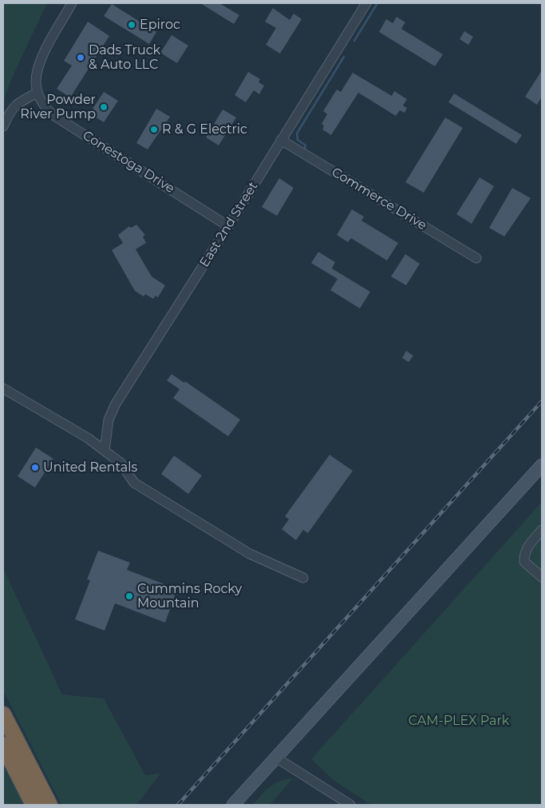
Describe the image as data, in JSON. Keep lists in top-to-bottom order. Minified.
{"streets":{"street":["Conestoga Drive","Commerce Drive","East 2nd Street"]},"crossings":[["Conestoga Drive","East 2nd Street"],["Commerce Drive","East 2nd Street"]],"parks":["CAM-PLEX Park"],"places":["Epiroc","Dads Truck & Auto LLC","Powder River Pump","R & G Electric","United Rentals","Cummins Rocky Mountain"]}
